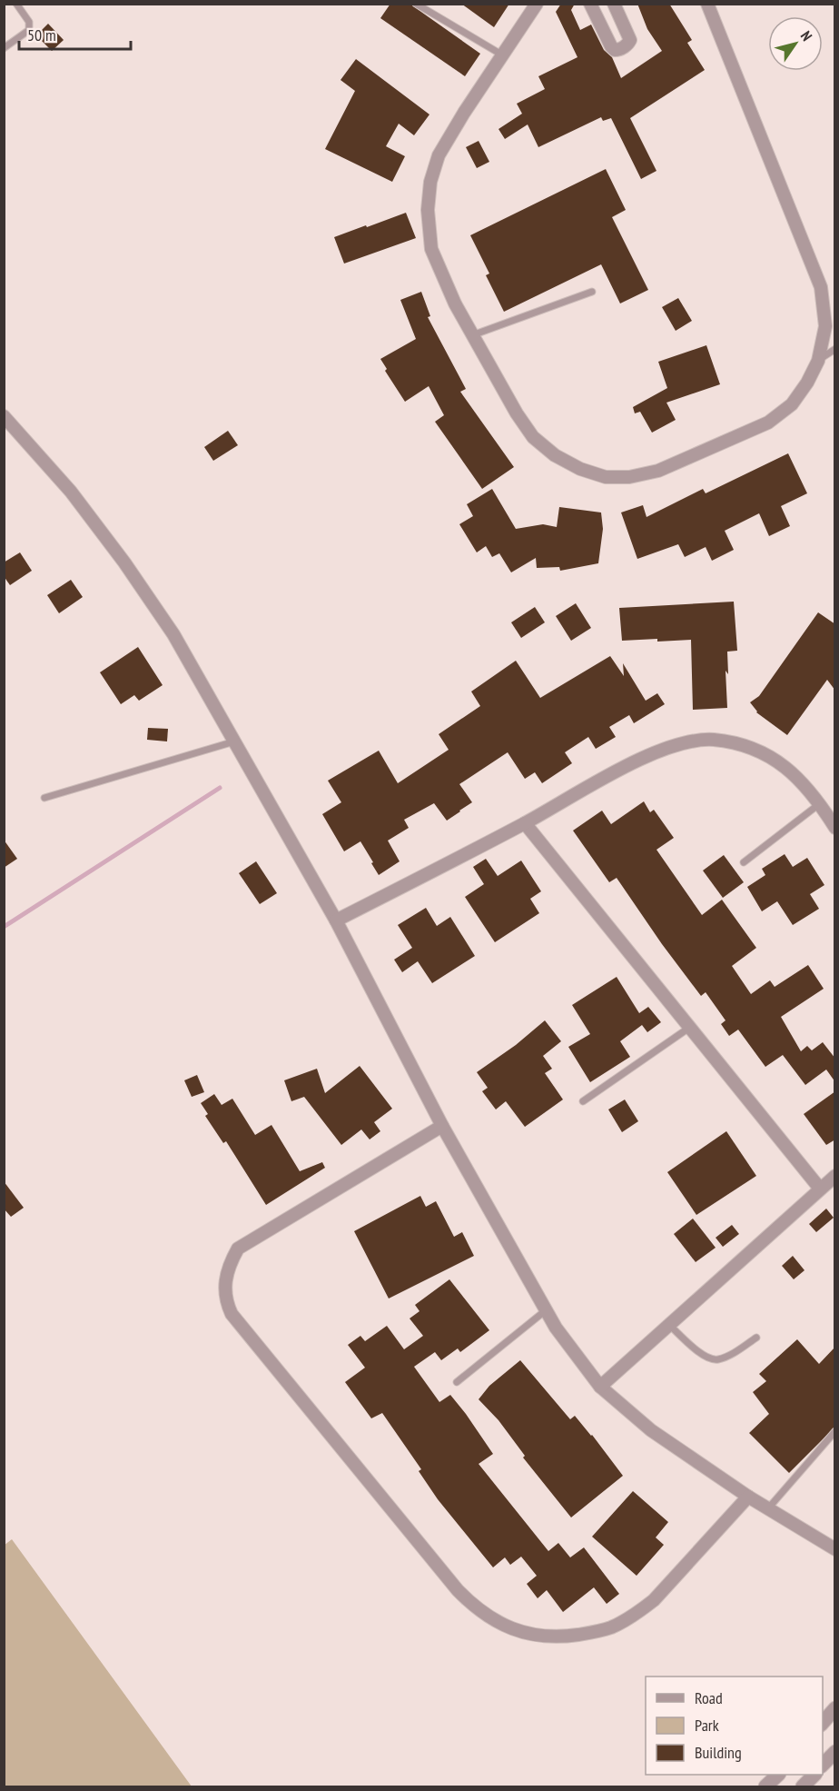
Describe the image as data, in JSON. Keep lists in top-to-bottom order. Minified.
{"legend":["Road","Park","Building"],"scale_bar":"50 m","north":"top right"}
